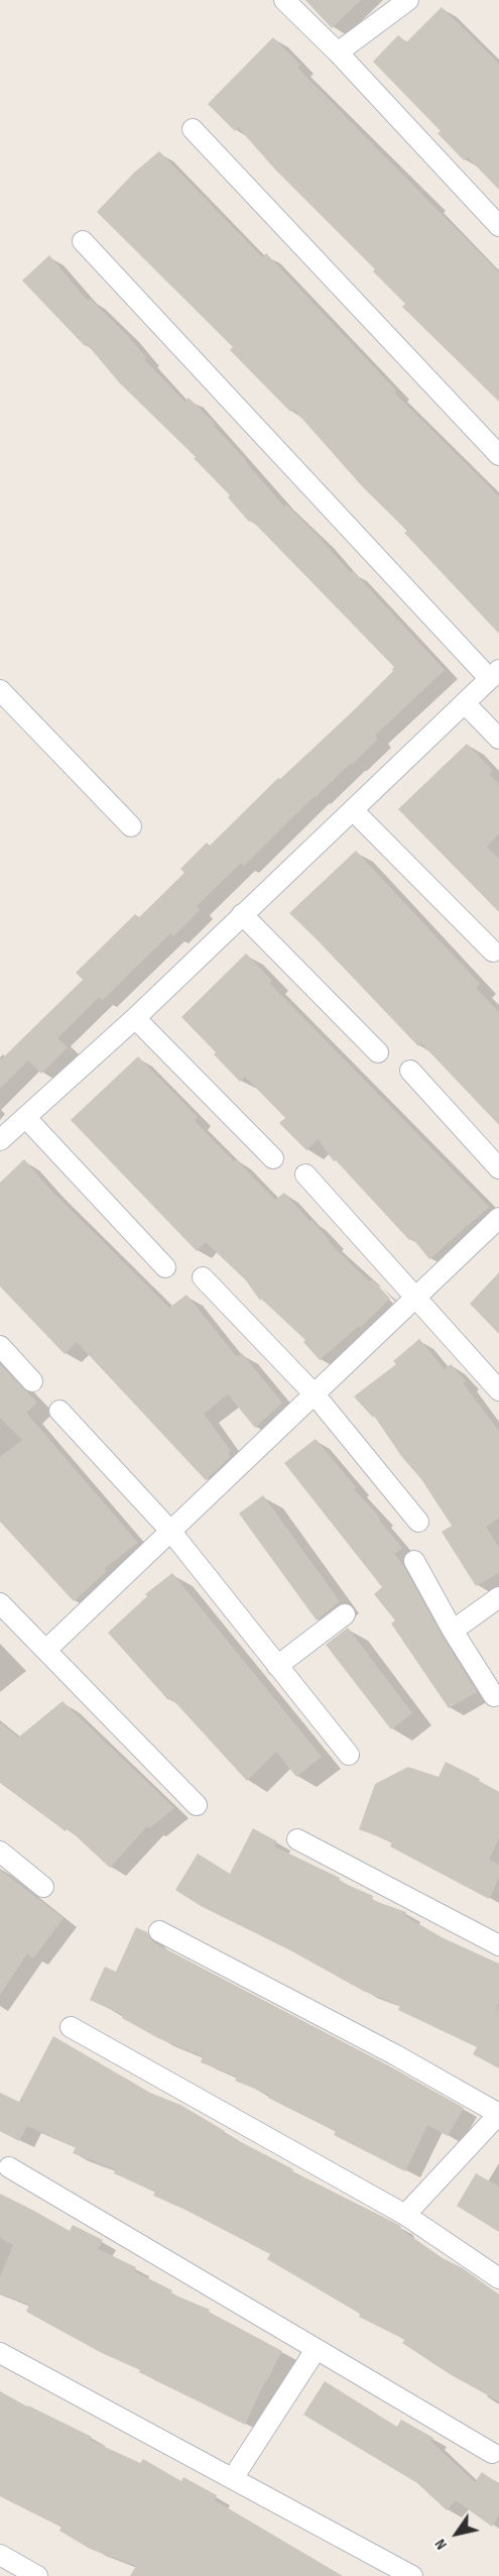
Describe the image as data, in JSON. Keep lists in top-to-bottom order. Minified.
{"north":"bottom left"}
